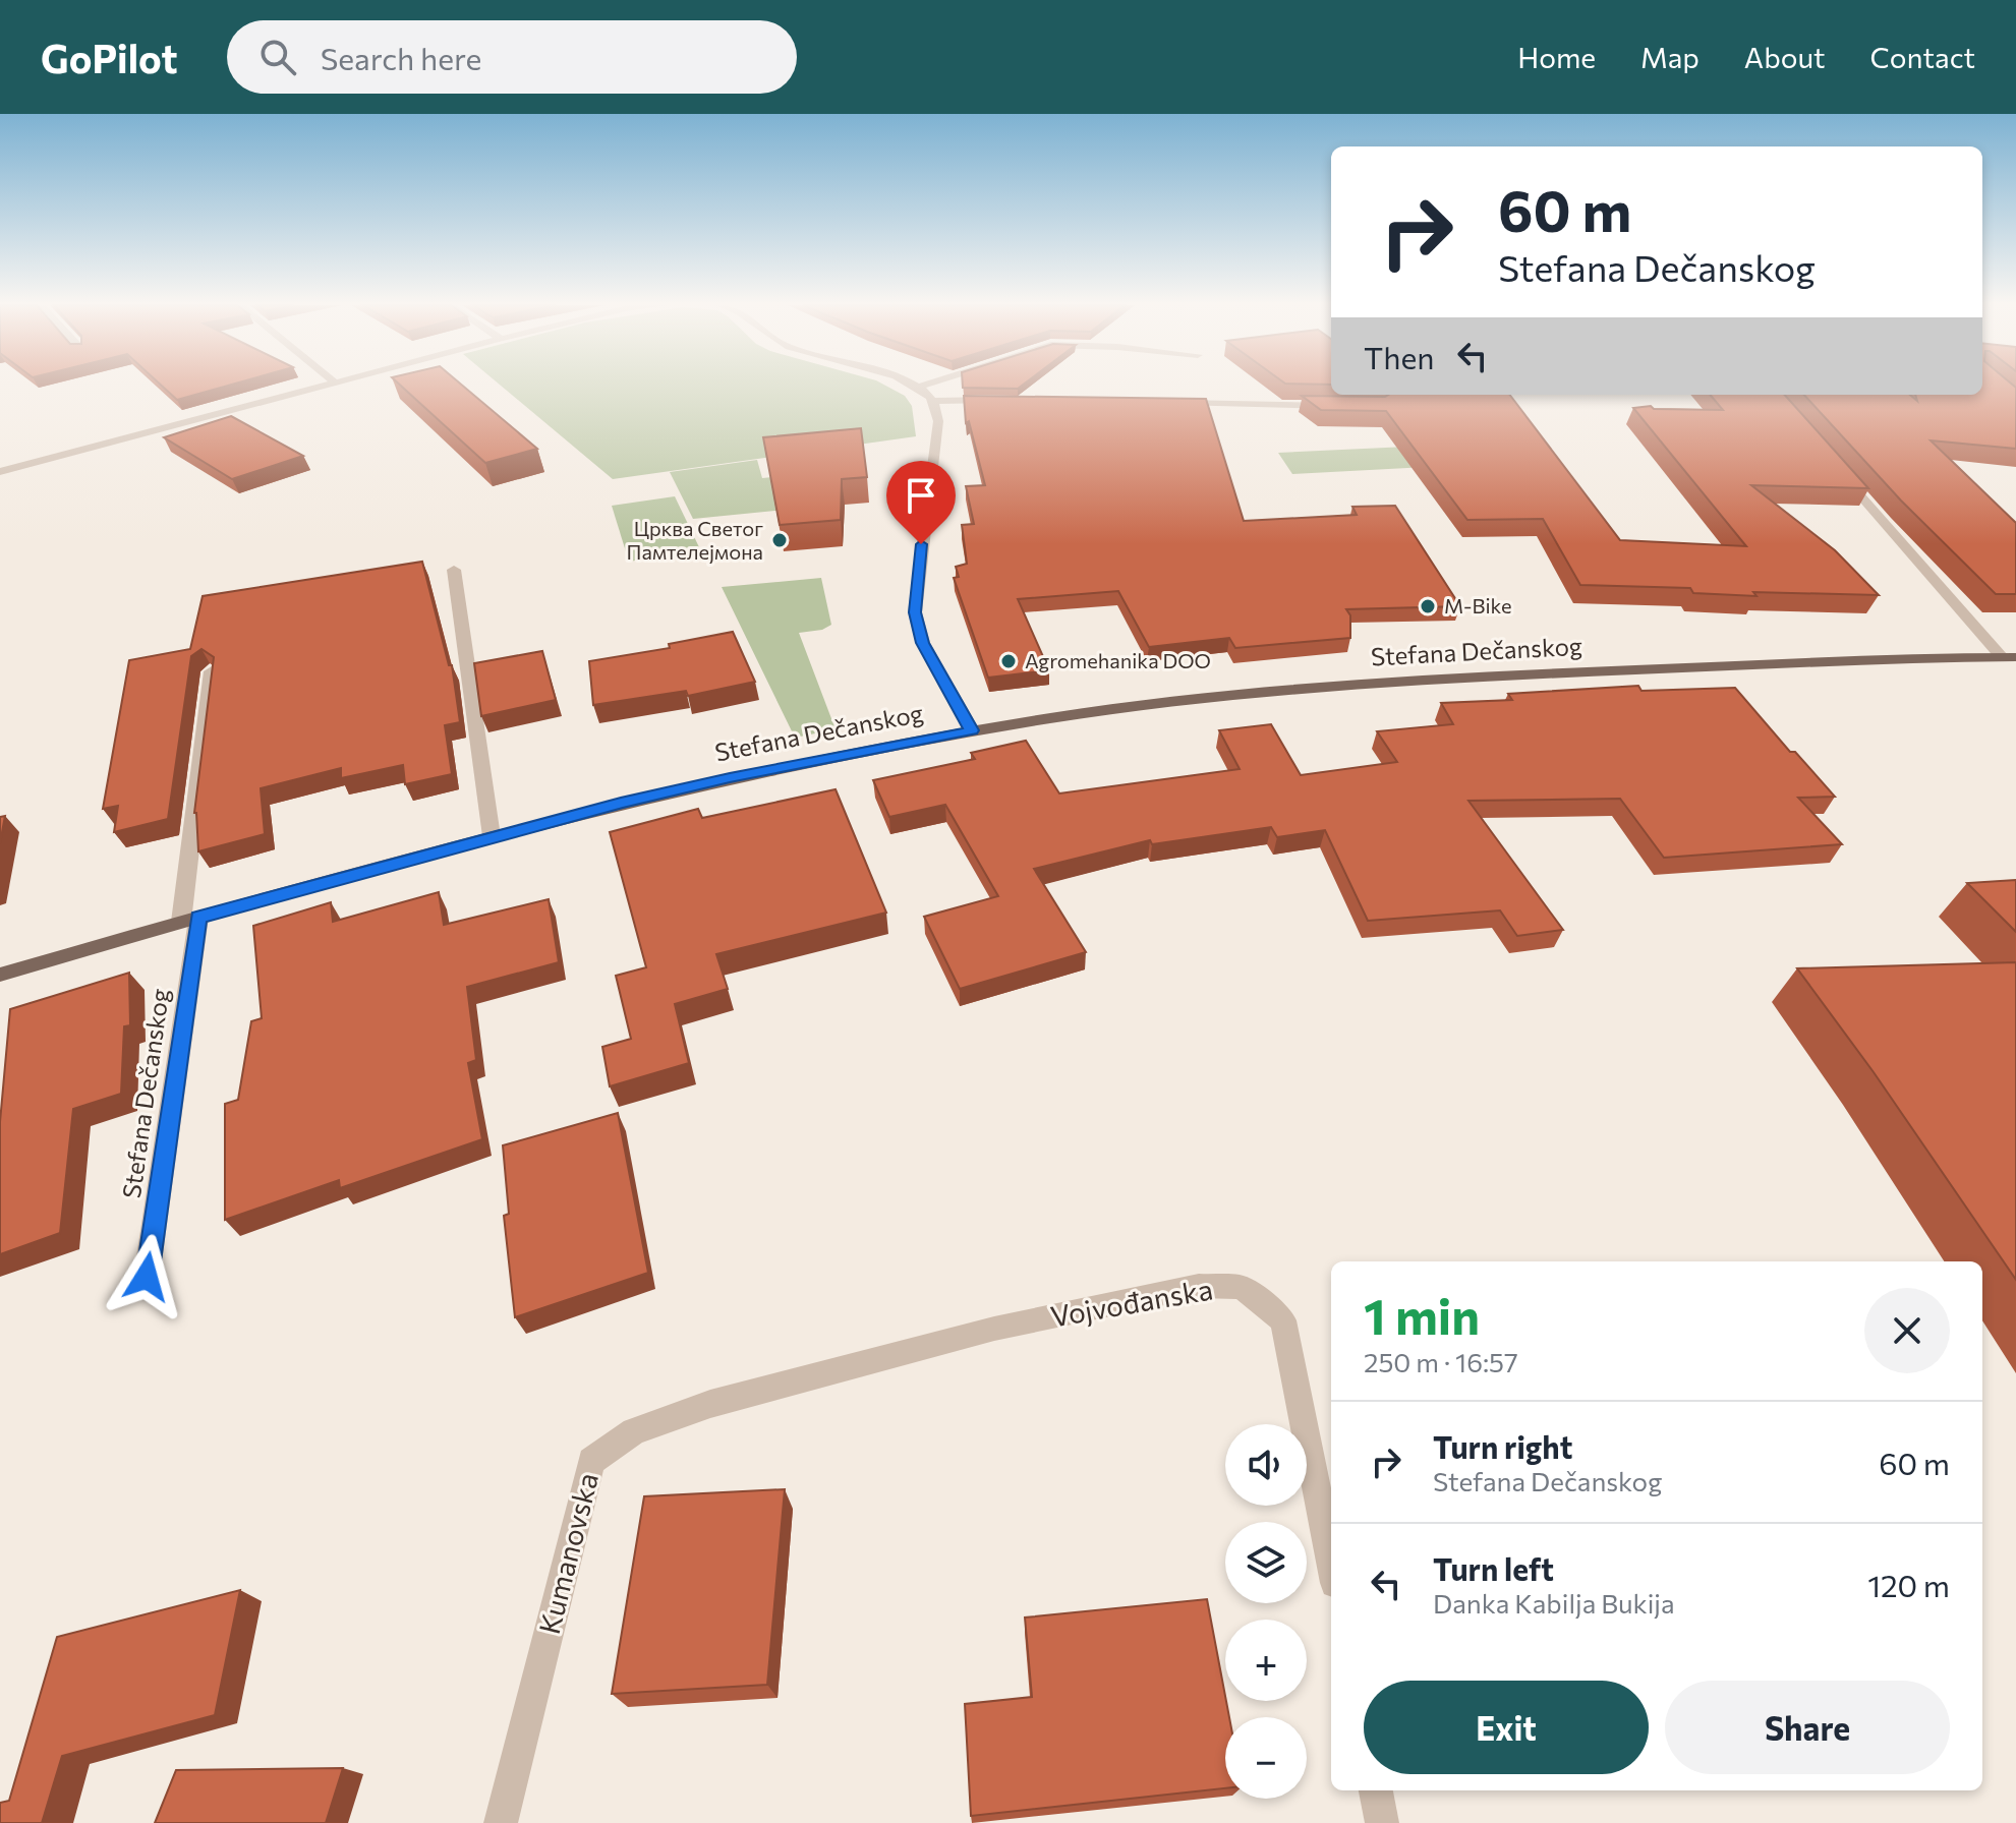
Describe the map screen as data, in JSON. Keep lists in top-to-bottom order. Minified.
{"streets":{"main road":["Stefana Dečanskog"],"street":["Vojvođanska","Kumanovska"]},"crossings":[["Vojvođanska","Kumanovska"]],"places":["Црква Светог Памтелејмона","M-Bike","Agromehanika DOO"],"page":{"header":"GoPilot","search":"Search here","nav":["Home","Map","About","Contact"],"turn":["60 m","Stefana Dečanskog"],"then":"Then","heading":["1 min","250 m · 16:57"],"list":[{"name":"Turn right","note":"Stefana Dečanskog","value":"60 m"},{"name":"Turn left","note":"Danka Kabilja Bukija","value":"120 m"}],"map_buttons":["+","−"],"buttons":["Exit","Share"]}}
